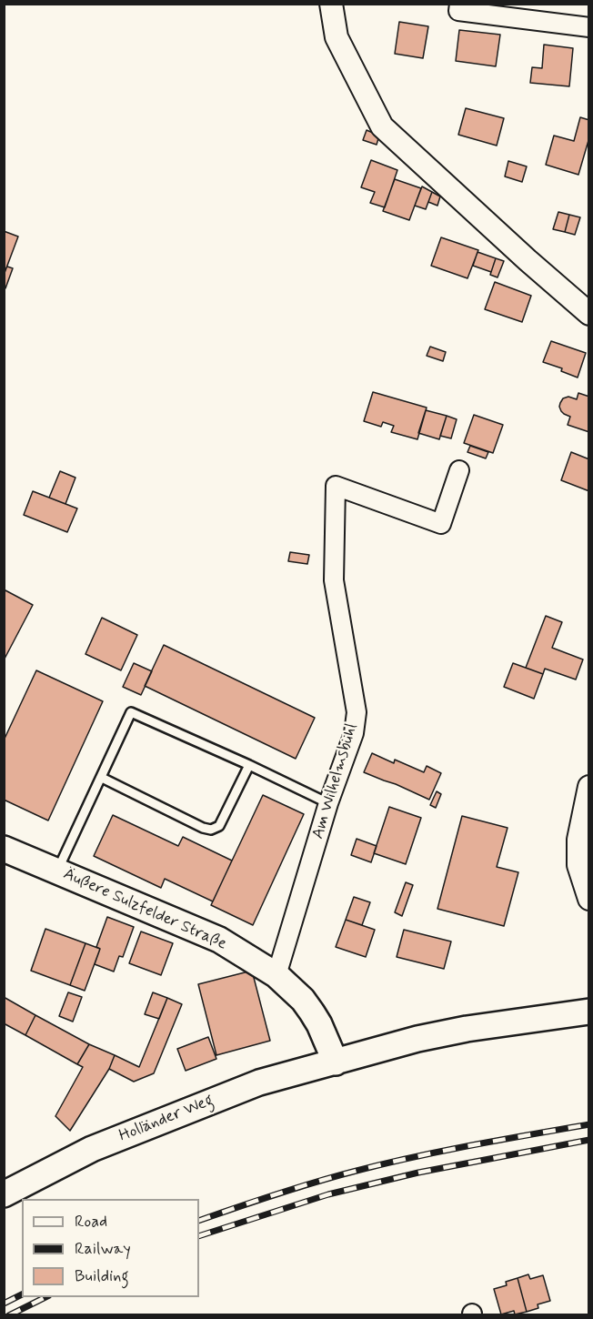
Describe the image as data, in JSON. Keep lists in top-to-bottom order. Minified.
{"streets":{"main road":["Äußere Sulzfelder Straße","Holländer Weg"],"street":["Am Wilhelmsbühl"]},"crossings":[["Am Wilhelmsbühl","Äußere Sulzfelder Straße"],["Äußere Sulzfelder Straße","Holländer Weg"]],"legend":["Road","Railway","Building"]}
